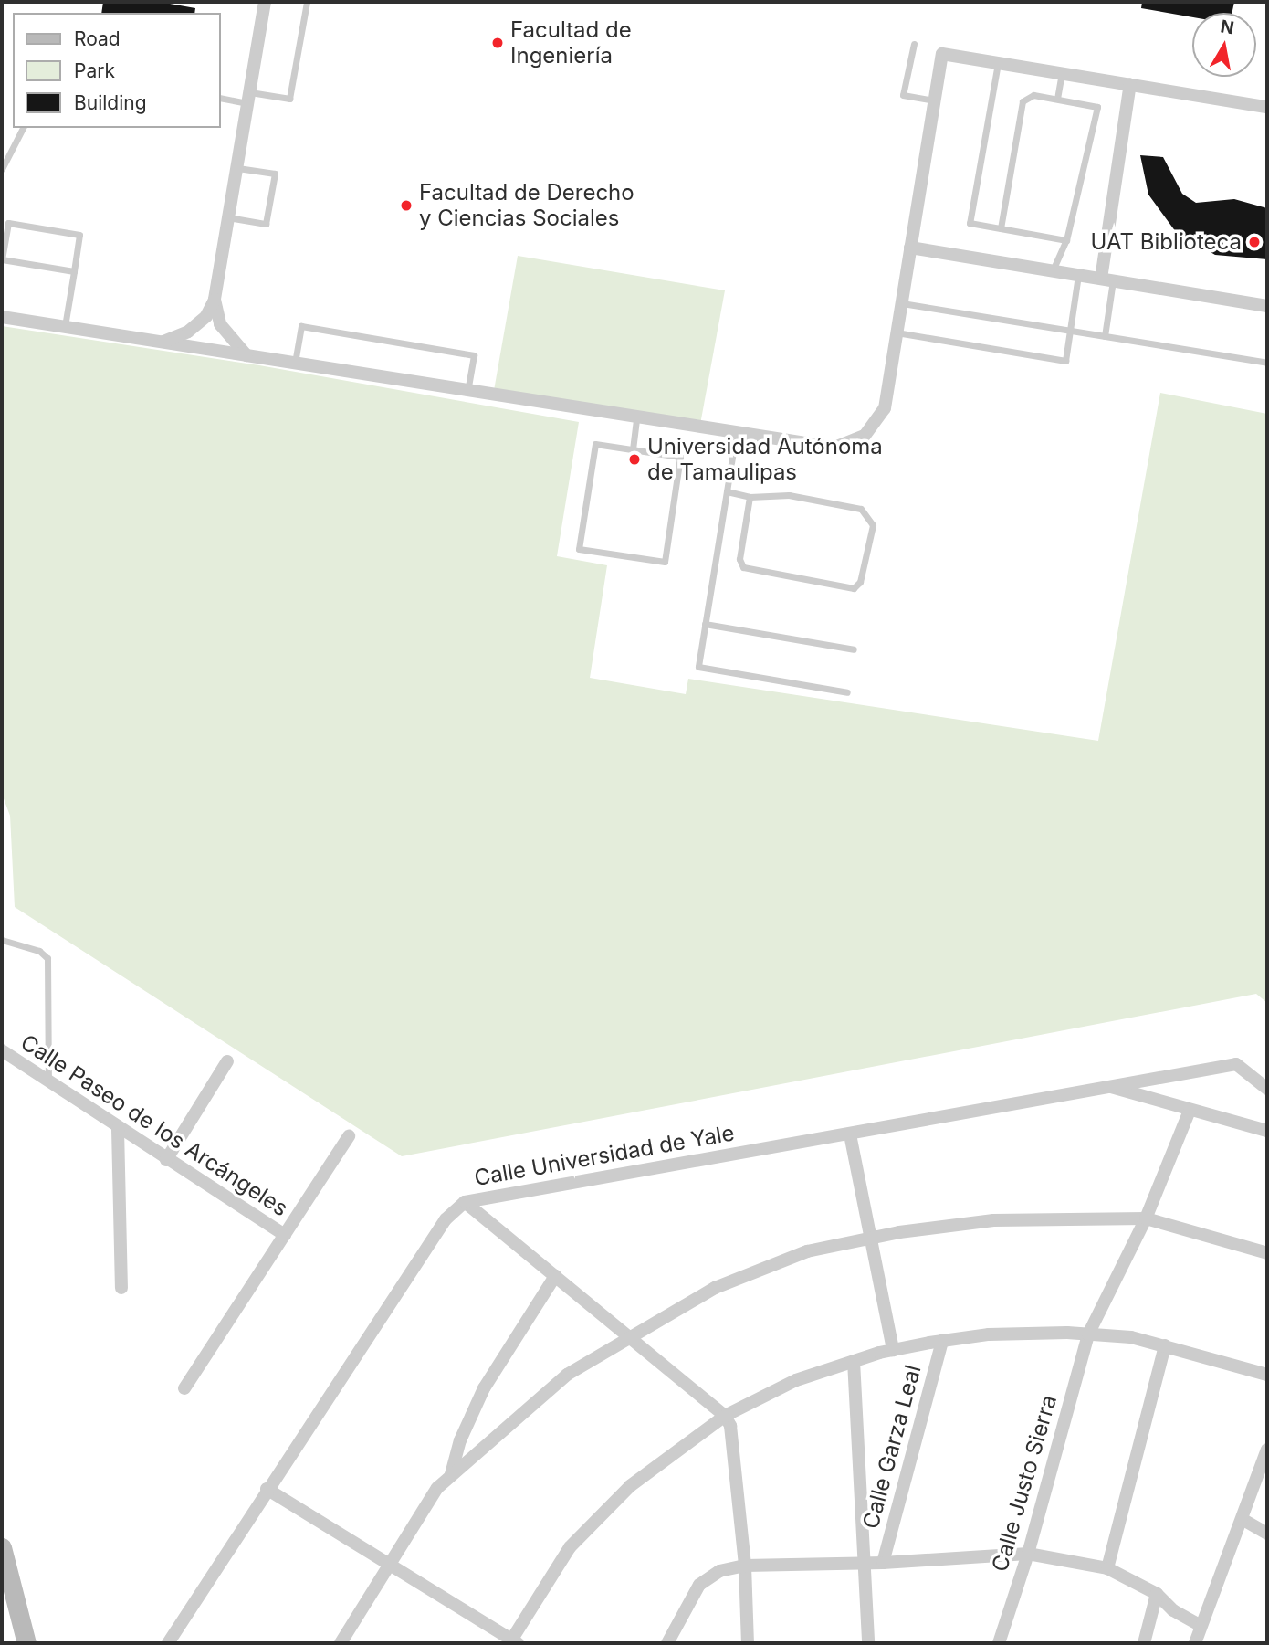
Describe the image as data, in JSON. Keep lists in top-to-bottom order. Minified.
{"streets":{"street":["Calle Paseo de los Arcángeles","Calle Universidad de Yale","Calle Garza Leal","Calle Justo Sierra"]},"places":["Facultad de Ingeniería","Facultad de Derecho y Ciencias Sociales","UAT Biblioteca","Universidad Autónoma de Tamaulipas"],"legend":["Road","Park","Building"],"north":"top"}
